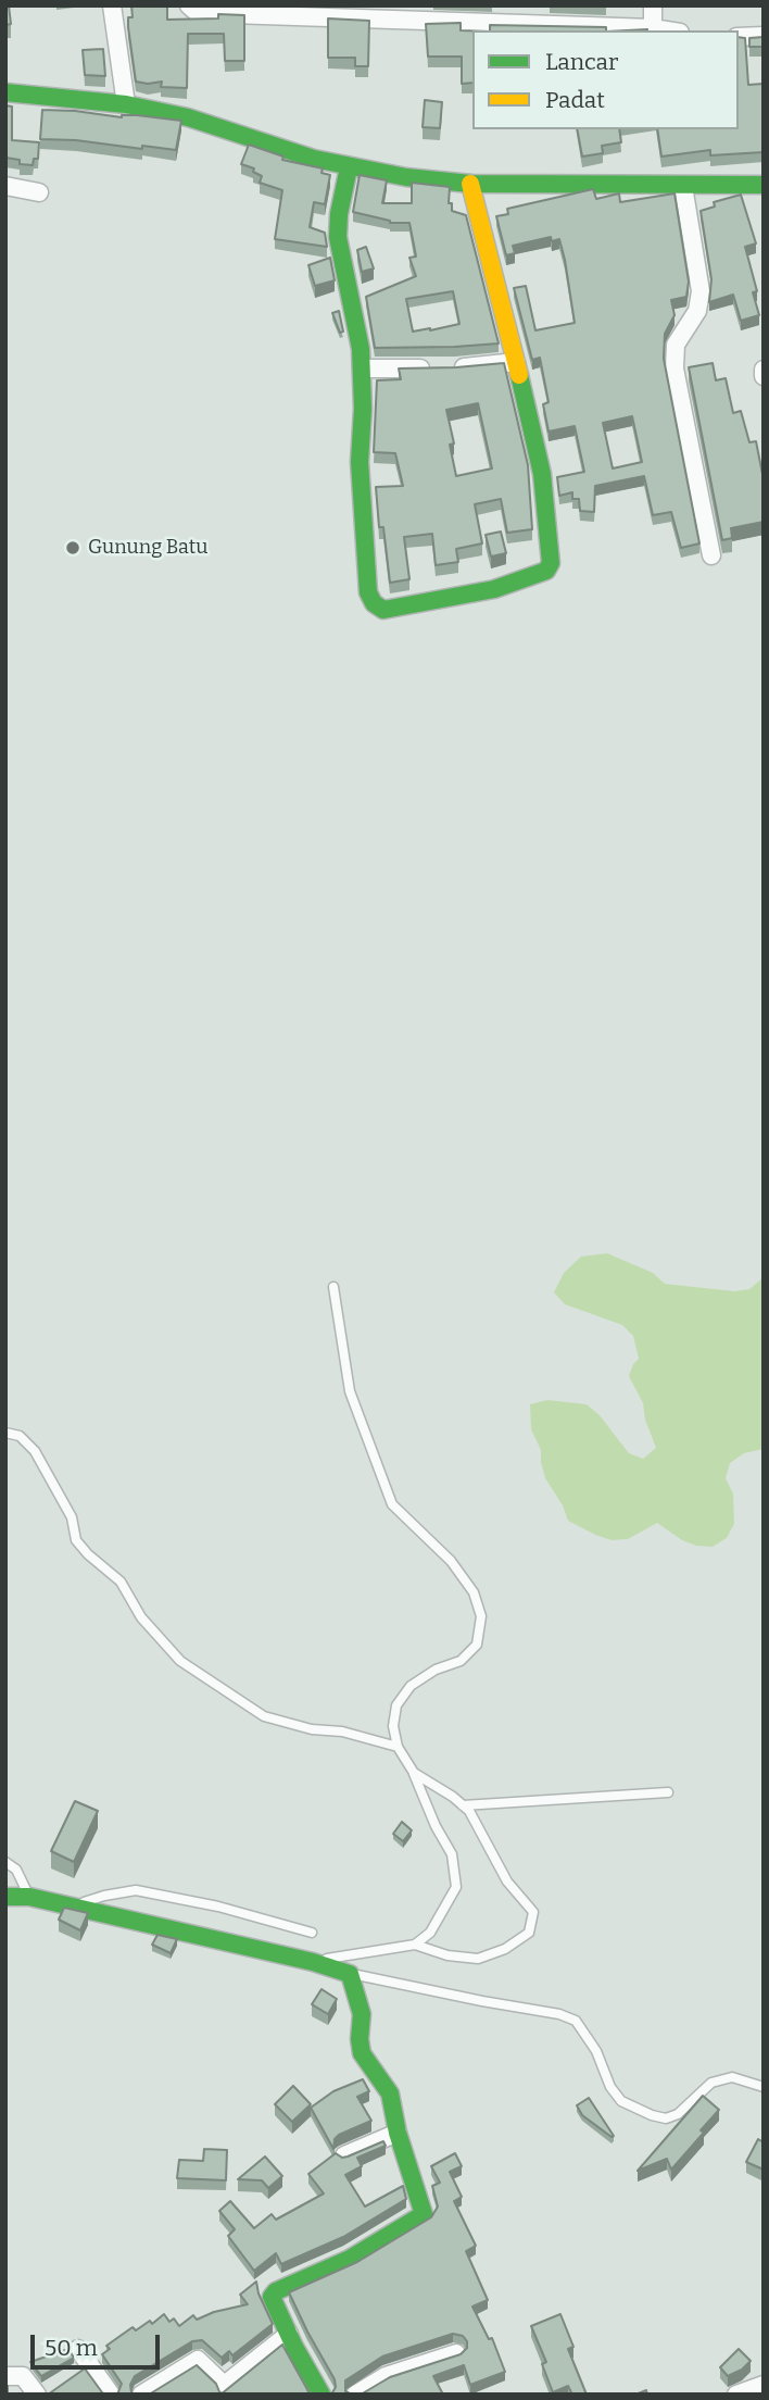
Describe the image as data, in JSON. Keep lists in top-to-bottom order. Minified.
{"places":["Gunung Batu"],"legend":["Lancar","Padat"],"scale_bar":"50 m"}
